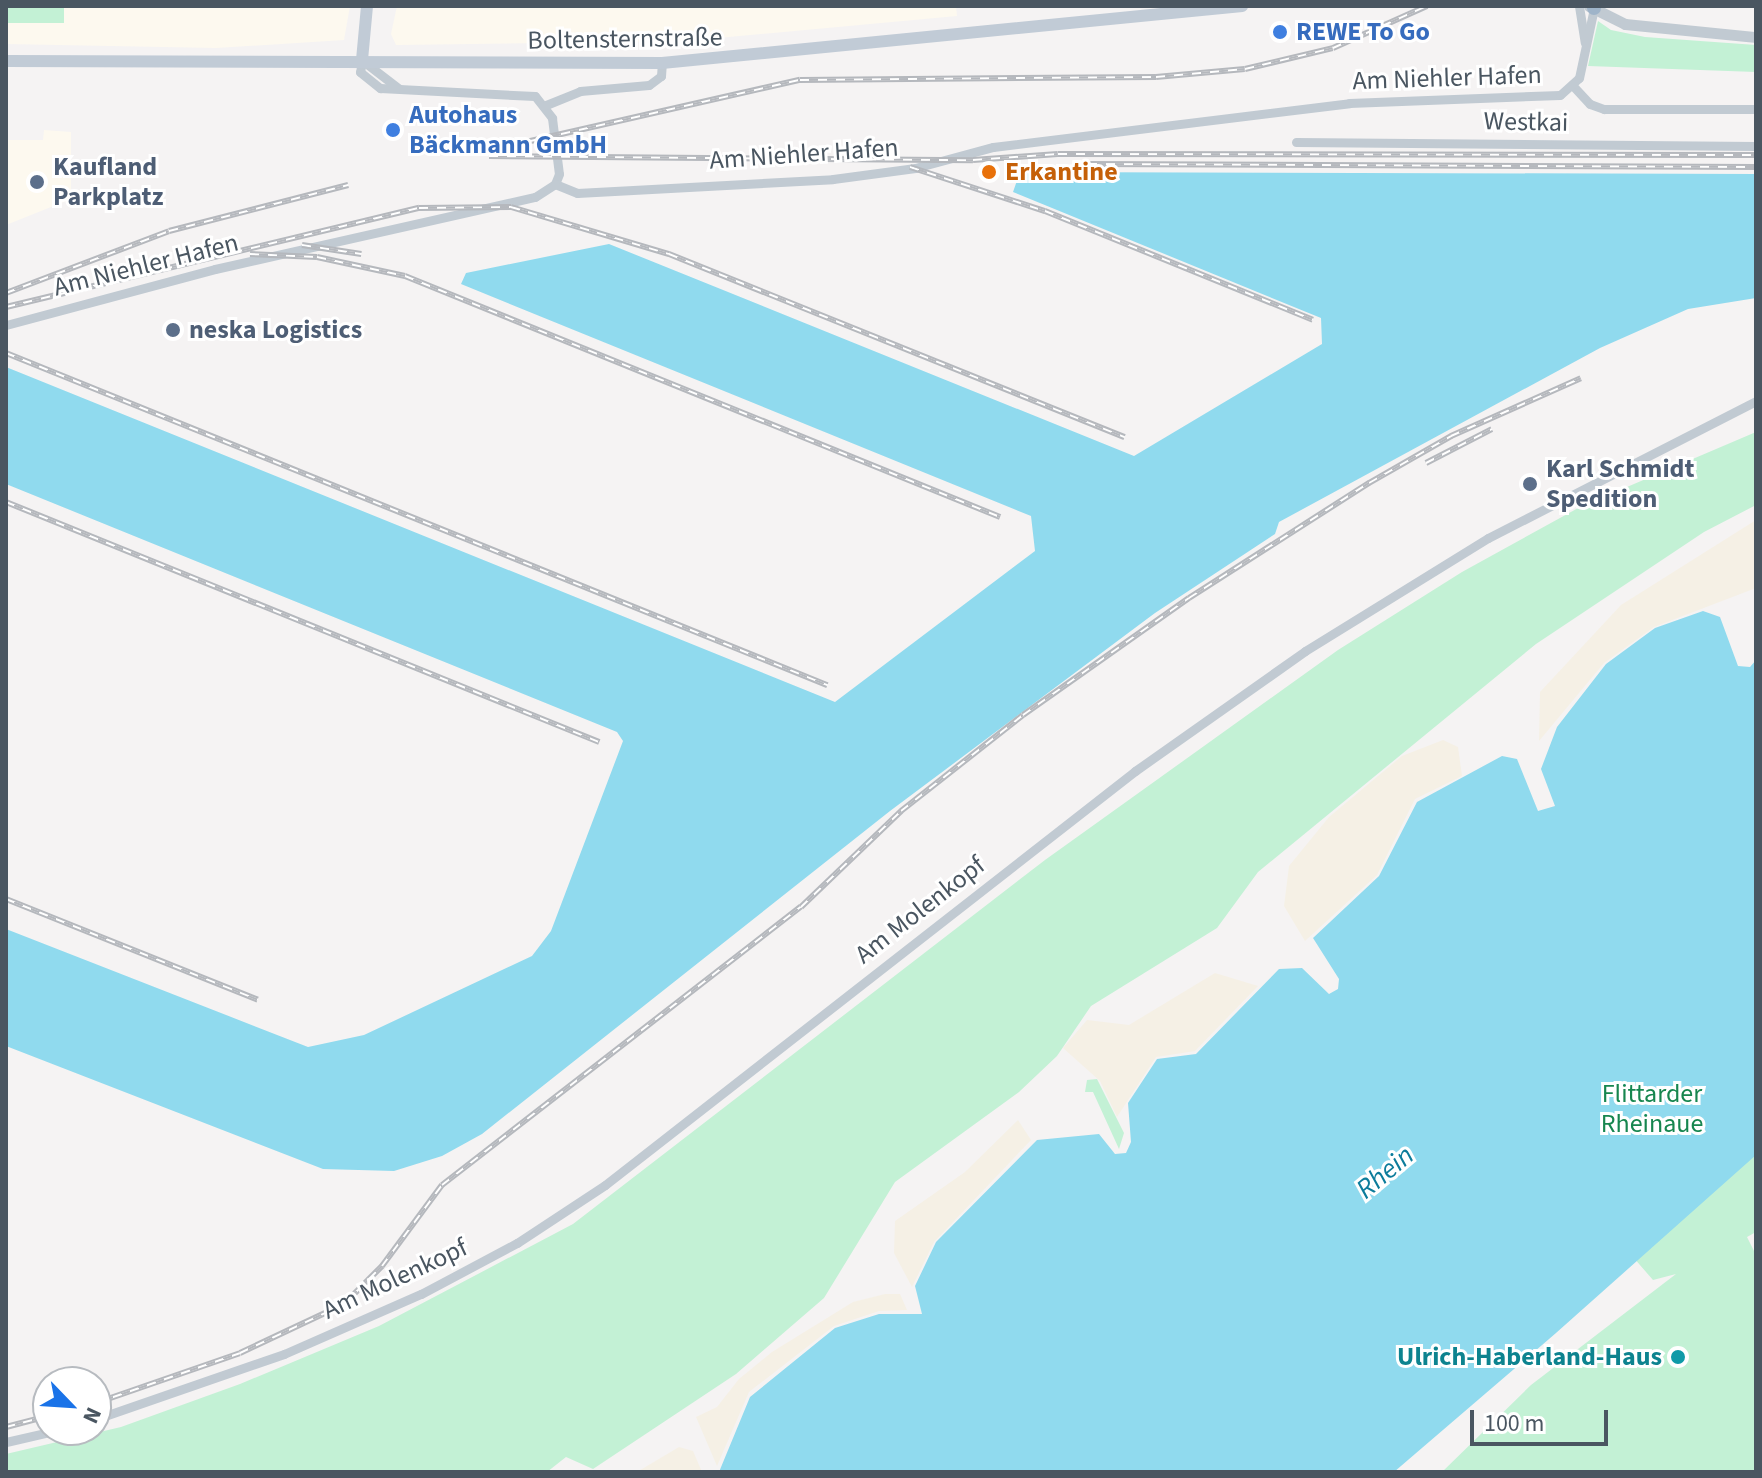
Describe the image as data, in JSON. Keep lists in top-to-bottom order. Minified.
{"streets":{"main road":["Boltensternstraße"],"street":["Am Niehler Hafen","Westkai","Am Molenkopf"]},"crossings":[["Am Niehler Hafen","Westkai"]],"water":["Rhein"],"parks":["Flittarder Rheinaue"],"places":["REWE To Go","Autohaus Bäckmann GmbH","Erkantine","Kaufland Parkplatz","neska Logistics","Karl Schmidt Spedition","Ulrich-Haberland-Haus"],"scale_bar":"100 m","north":"bottom right"}
